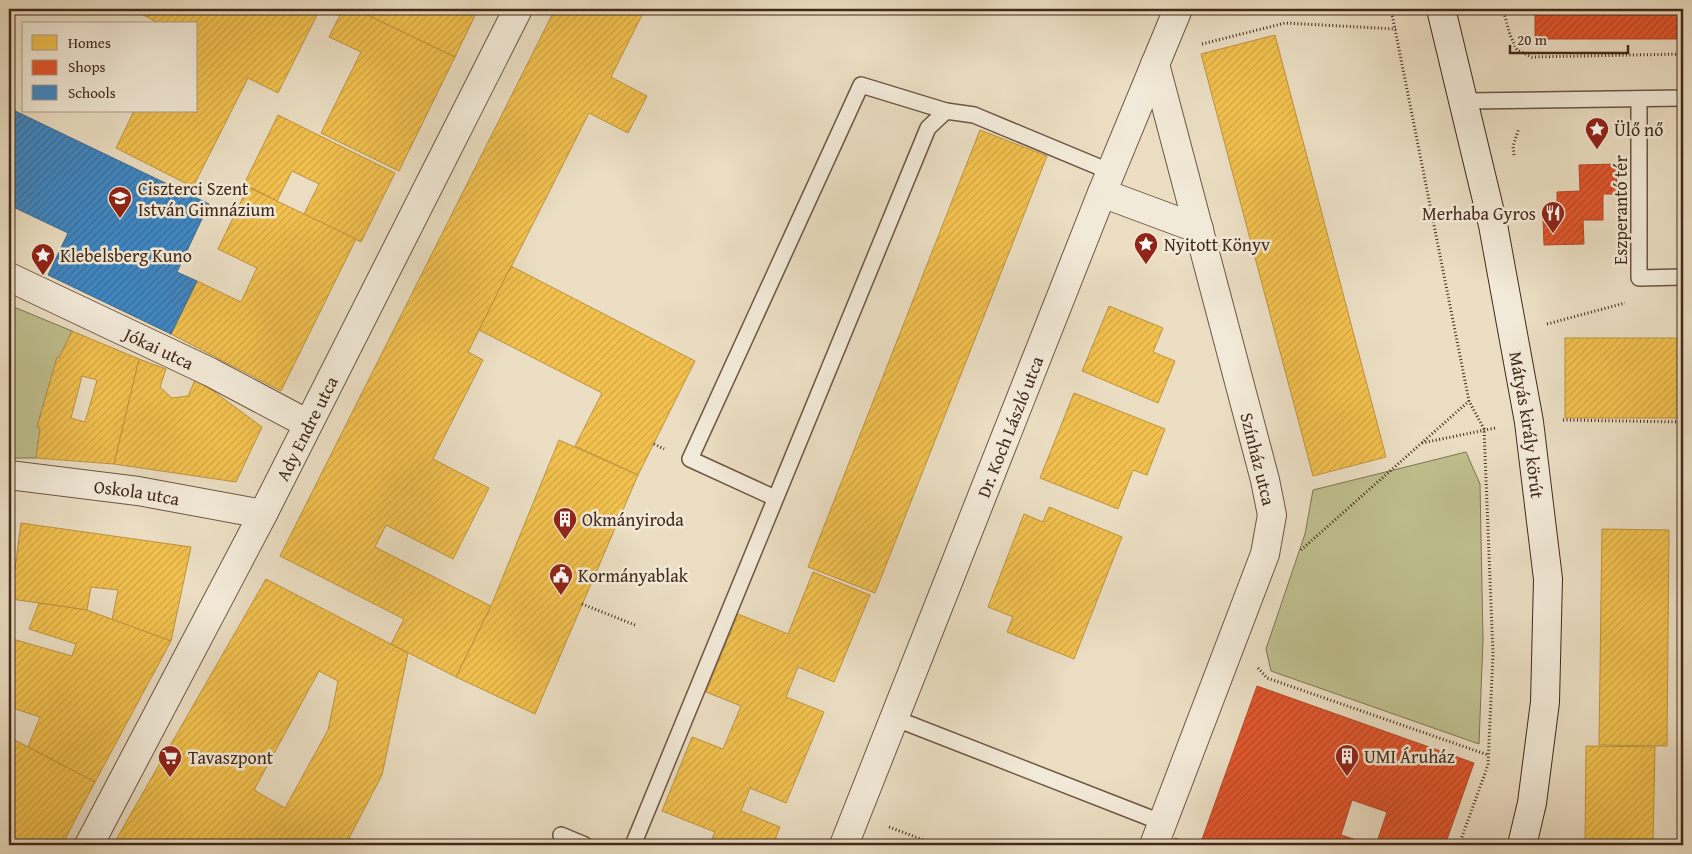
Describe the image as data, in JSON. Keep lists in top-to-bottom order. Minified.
{"streets":{"street":["Jókai utca","Mátyás király körút","Dr. Koch László utca","Ady Endre utca","Színház utca","Oskola utca"],"lane":["Eszperantó tér"]},"crossings":[["Jókai utca","Ady Endre utca"],["Dr. Koch László utca","Színház utca"],["Ady Endre utca","Oskola utca"]],"places":{"place":["Ülő nő","Nyitott Könyv","Klebelsberg Kuno"],"school or university":["Ciszterci Szent István Gimnázium"],"restaurant":["Merhaba Gyros"],"building":["Okmányiroda","UMI Áruház"],"public building":["Kormányablak"],"supermarket":["Tavaszpont"]},"legend":["Homes","Shops","Schools"],"scale_bar":"20 m"}
